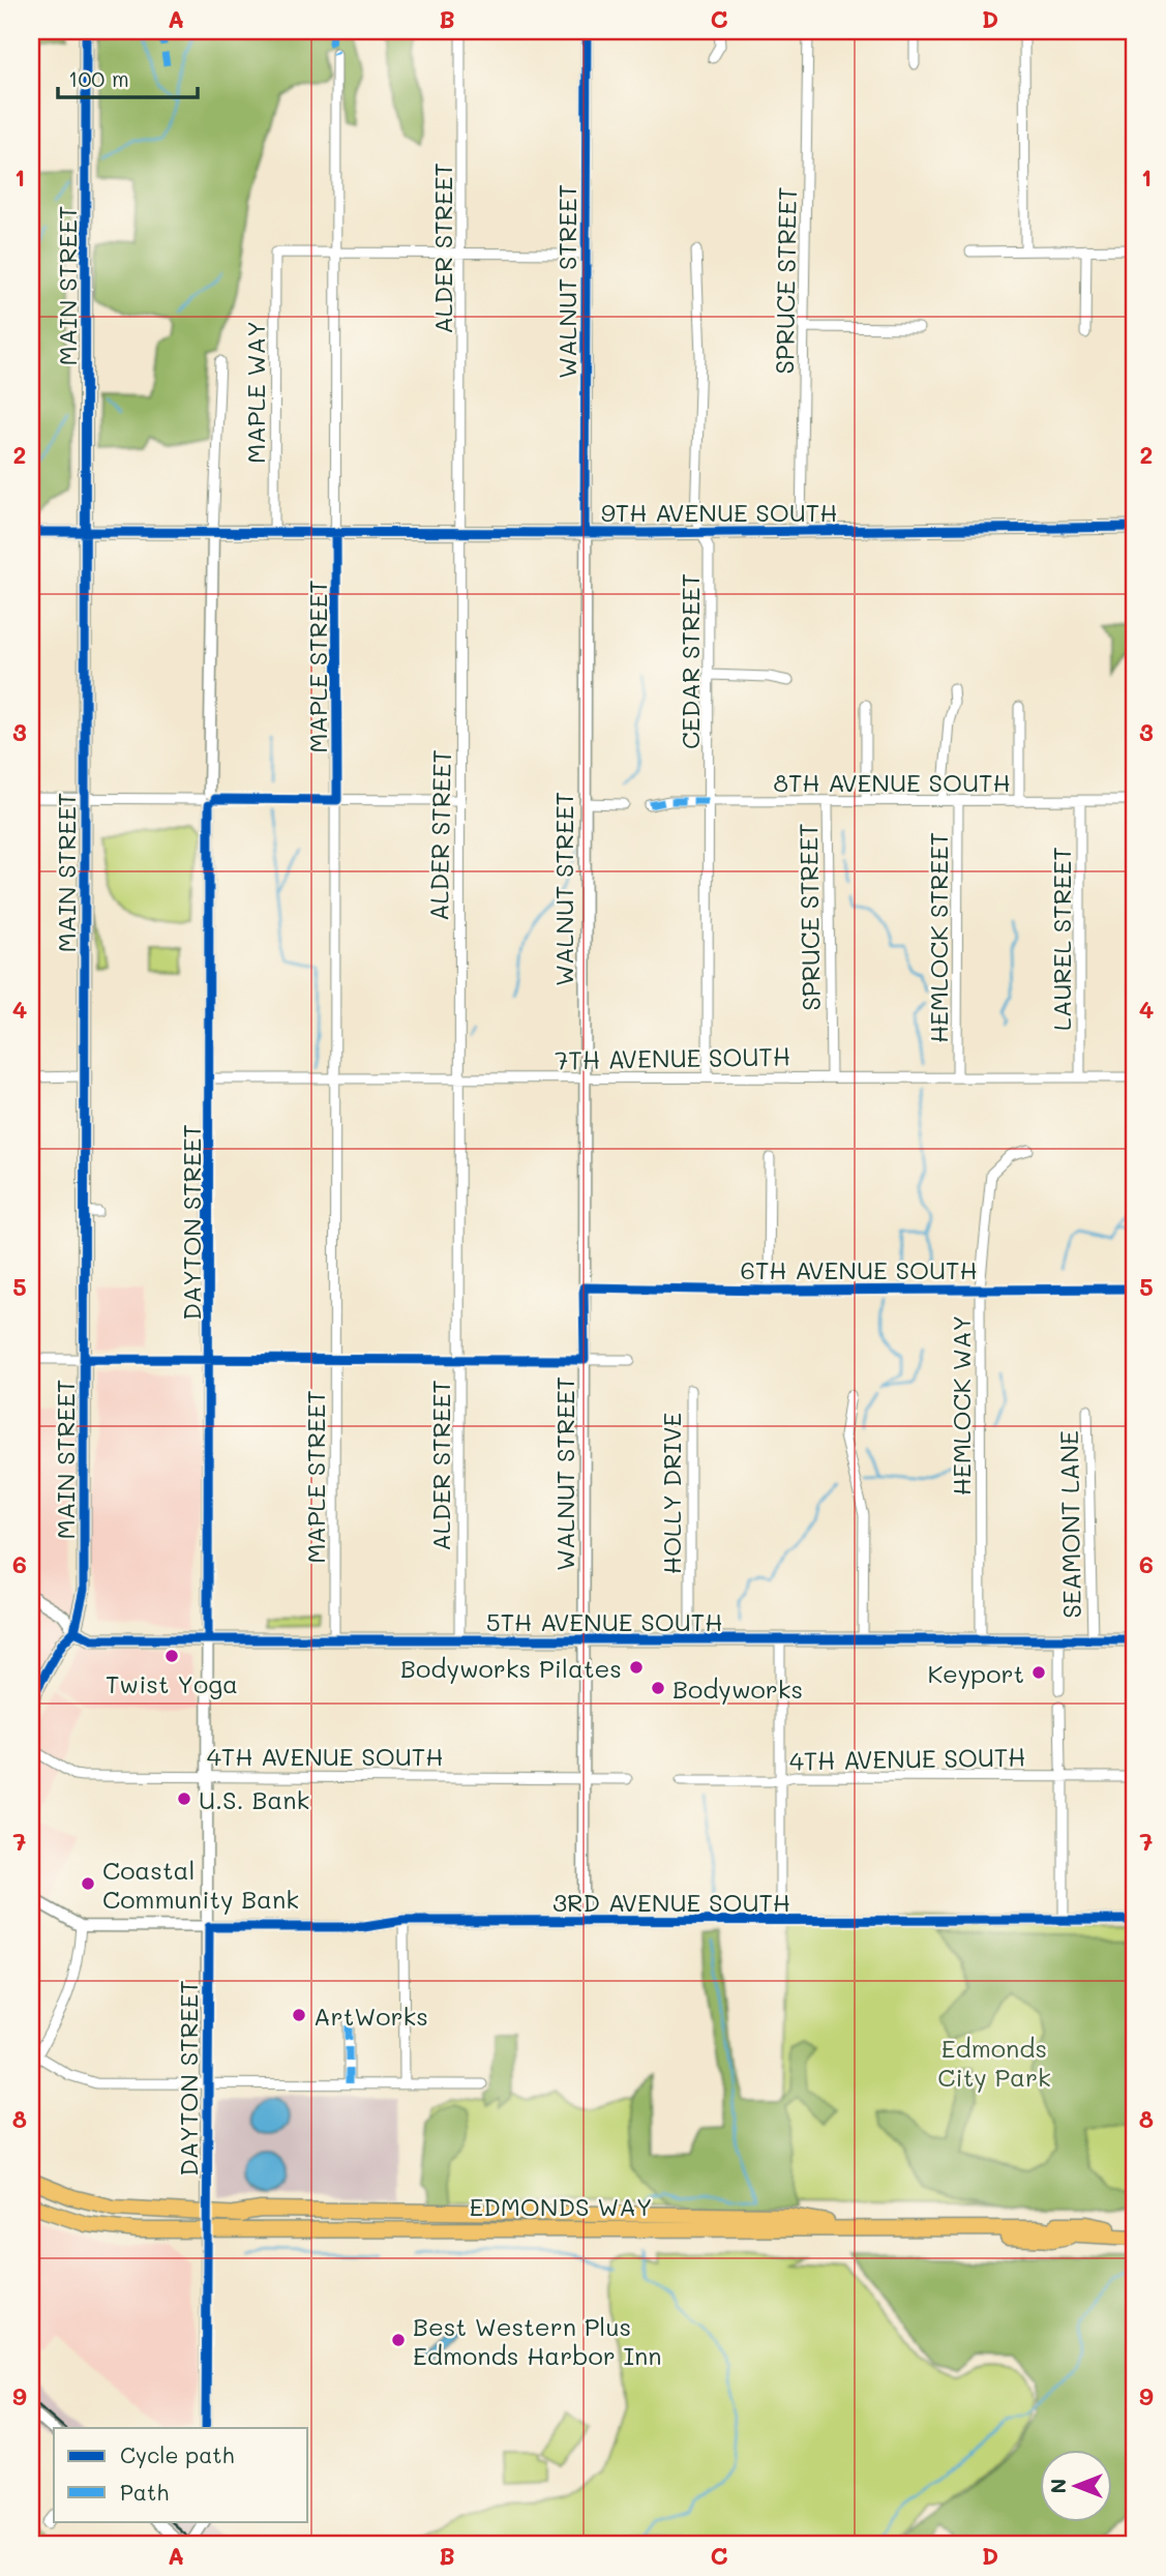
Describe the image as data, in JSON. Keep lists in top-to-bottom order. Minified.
{"streets":{"main road":["MAIN STREET","9TH AVENUE SOUTH","5TH AVENUE SOUTH","EDMONDS WAY"],"street":["ALDER STREET","SPRUCE STREET","WALNUT STREET","MAPLE WAY","CEDAR STREET","MAPLE STREET","8TH AVENUE SOUTH","HEMLOCK STREET","LAUREL STREET","7TH AVENUE SOUTH","DAYTON STREET","6TH AVENUE SOUTH","HEMLOCK WAY","HOLLY DRIVE","SEAMONT LANE","4TH AVENUE SOUTH","3RD AVENUE SOUTH"]},"crossings":[["ALDER STREET","9TH AVENUE SOUTH"],["ALDER STREET","7TH AVENUE SOUTH"],["ALDER STREET","5TH AVENUE SOUTH"],["SPRUCE STREET","9TH AVENUE SOUTH"],["SPRUCE STREET","8TH AVENUE SOUTH"],["SPRUCE STREET","7TH AVENUE SOUTH"],["WALNUT STREET","9TH AVENUE SOUTH"],["WALNUT STREET","7TH AVENUE SOUTH"],["WALNUT STREET","6TH AVENUE SOUTH"],["WALNUT STREET","5TH AVENUE SOUTH"],["WALNUT STREET","4TH AVENUE SOUTH"],["WALNUT STREET","3RD AVENUE SOUTH"],["MAIN STREET","9TH AVENUE SOUTH"],["MAIN STREET","5TH AVENUE SOUTH"],["MAPLE WAY","9TH AVENUE SOUTH"],["MAPLE WAY","MAPLE STREET"],["9TH AVENUE SOUTH","CEDAR STREET"],["9TH AVENUE SOUTH","MAPLE STREET"],["9TH AVENUE SOUTH","DAYTON STREET"],["CEDAR STREET","8TH AVENUE SOUTH"],["CEDAR STREET","7TH AVENUE SOUTH"],["MAPLE STREET","7TH AVENUE SOUTH"],["MAPLE STREET","5TH AVENUE SOUTH"],["8TH AVENUE SOUTH","HEMLOCK STREET"],["8TH AVENUE SOUTH","LAUREL STREET"],["HEMLOCK STREET","7TH AVENUE SOUTH"],["LAUREL STREET","7TH AVENUE SOUTH"],["7TH AVENUE SOUTH","DAYTON STREET"],["DAYTON STREET","5TH AVENUE SOUTH"],["DAYTON STREET","4TH AVENUE SOUTH"],["DAYTON STREET","3RD AVENUE SOUTH"],["DAYTON STREET","EDMONDS WAY"],["6TH AVENUE SOUTH","HEMLOCK WAY"],["HEMLOCK WAY","5TH AVENUE SOUTH"],["HOLLY DRIVE","5TH AVENUE SOUTH"],["SEAMONT LANE","5TH AVENUE SOUTH"]],"parks":["Edmonds City Park"],"places":["Twist Yoga","Bodyworks Pilates","Keyport","Bodyworks","U.S. Bank","Coastal Community Bank","ArtWorks","Best Western Plus Edmonds Harbor Inn"],"legend":["Cycle path","Path"],"scale_bar":"100 m","north":"left","grid":{"columns":["A","B","C","D"],"rows":["1","2","3","4","5","6","7","8","9"]}}
